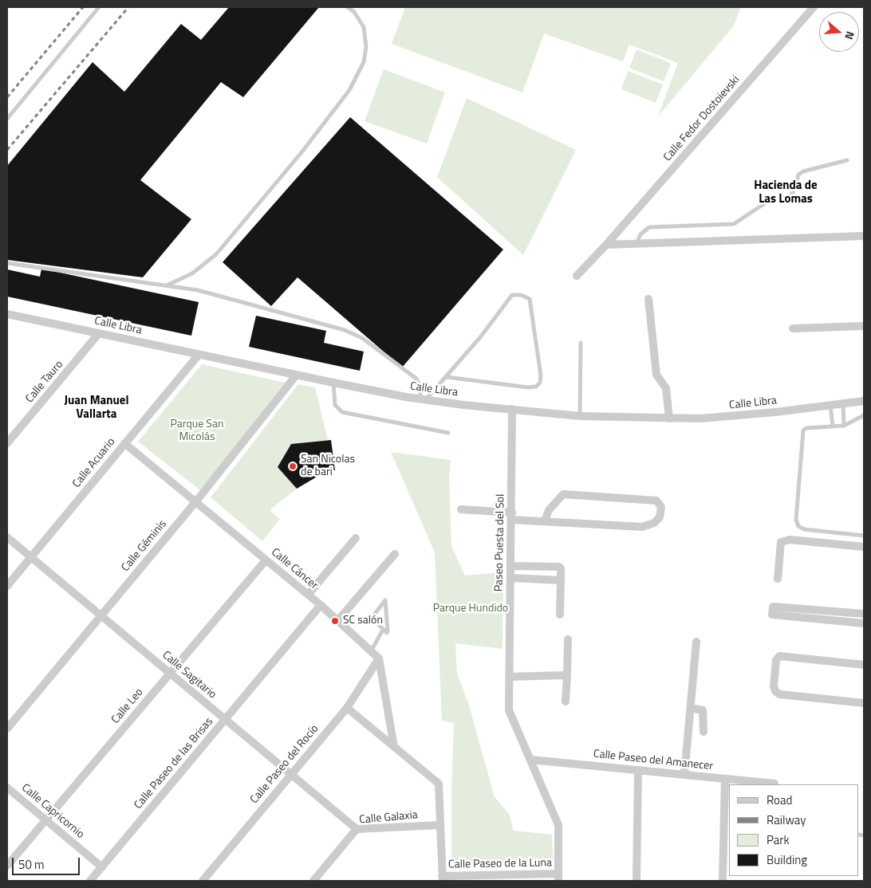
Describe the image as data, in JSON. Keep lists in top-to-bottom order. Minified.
{"streets":{"street":["Calle Fedor Dostoievski","Calle Libra","Calle Tauro","Calle Acuario","Paseo Puesta del Sol","Calle Géminis","Calle Cáncer","Calle Sagitario","Calle Leo","Calle Paseo del Amanecer","Calle Paseo de las Brisas","Calle Paseo del Rocío","Calle Capricornio","Calle Galaxia","Calle Paseo de la Luna"]},"crossings":[["Calle Libra","Calle Tauro"],["Calle Libra","Calle Acuario"],["Calle Libra","Paseo Puesta del Sol"],["Calle Libra","Calle Géminis"],["Calle Acuario","Calle Cáncer"],["Calle Acuario","Calle Sagitario"],["Paseo Puesta del Sol","Calle Paseo del Amanecer"],["Paseo Puesta del Sol","Calle Paseo de la Luna"],["Calle Géminis","Calle Cáncer"],["Calle Géminis","Calle Sagitario"],["Calle Cáncer","Calle Leo"],["Calle Cáncer","Calle Paseo de las Brisas"],["Calle Cáncer","Calle Paseo del Rocío"],["Calle Sagitario","Calle Leo"],["Calle Sagitario","Calle Paseo de las Brisas"],["Calle Sagitario","Calle Paseo del Rocío"],["Calle Sagitario","Calle Galaxia"],["Calle Leo","Calle Capricornio"],["Calle Paseo de las Brisas","Calle Capricornio"]],"districts":["Hacienda de Las Lomas","Juan Manuel Vallarta"],"parks":["Parque San Micolás","Parque Hundido"],"places":["San Nicolas de bari","SC salón"],"legend":["Road","Railway","Park","Building"],"scale_bar":"50 m","north":"right"}
